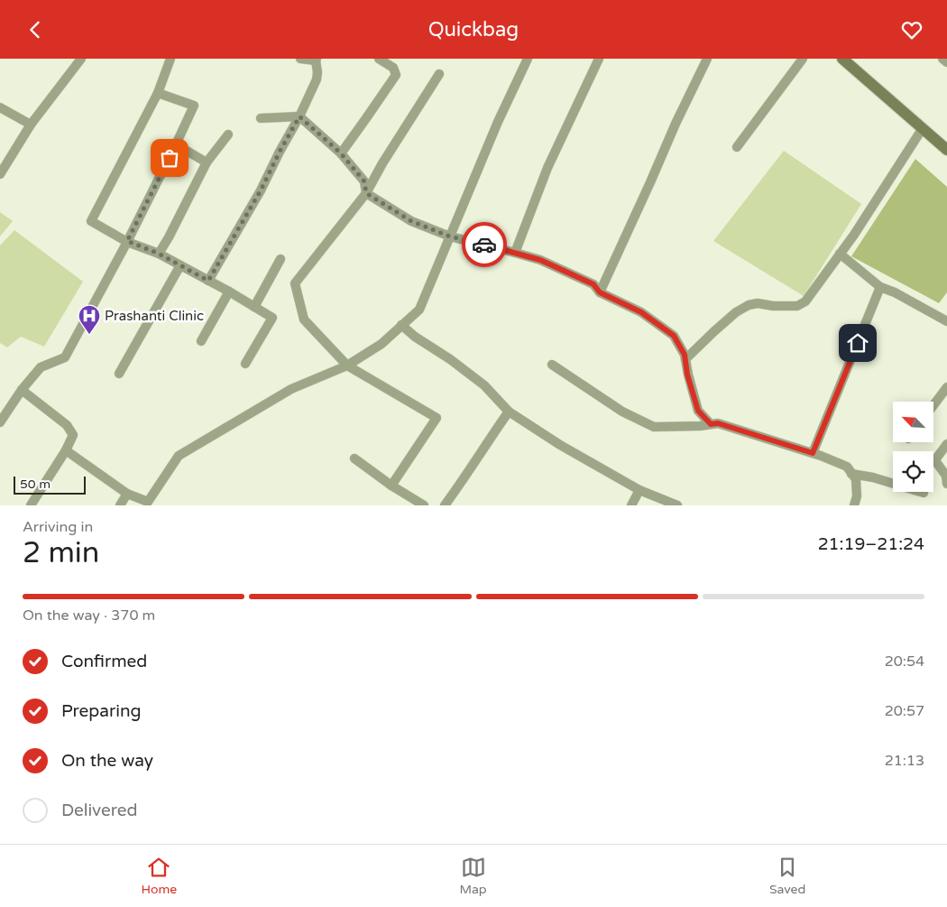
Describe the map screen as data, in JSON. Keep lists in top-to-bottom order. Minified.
{"places":{"hospital":["Prashanti Clinic"]},"scale_bar":"50 m","north":"top left","page":{"header":"Quickbag","scale":"50 m","heading":["2 min","Arriving in","21:19–21:24"],"bar":"On the way · 370 m","list":[["Confirmed","20:54"],["Preparing","20:57"],["On the way","21:13"],"Delivered"],"tabs":["Home","Map","Saved"]}}
